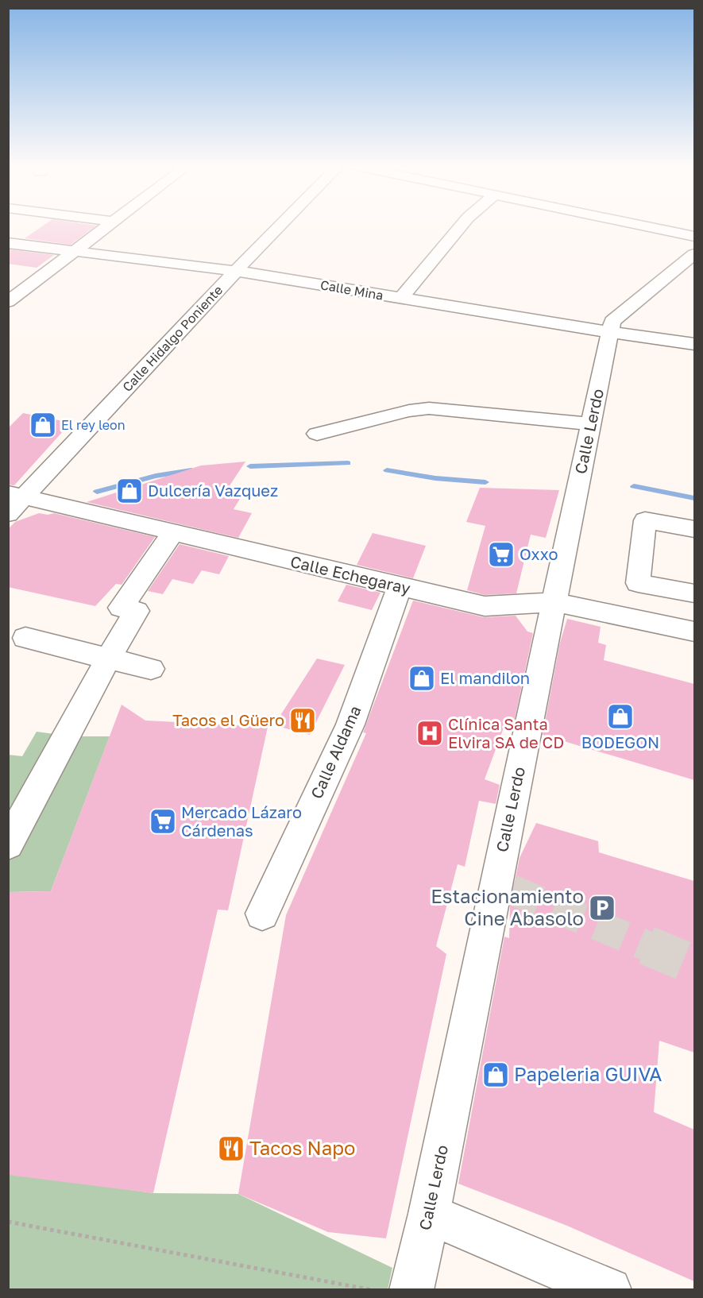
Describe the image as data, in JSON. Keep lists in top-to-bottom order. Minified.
{"streets":{"street":["Calle Mina","Calle Hidalgo Poniente","Calle Lerdo","Calle Echegaray","Calle Aldama"]},"crossings":[["Calle Mina","Calle Hidalgo Poniente"],["Calle Mina","Calle Lerdo"],["Calle Hidalgo Poniente","Calle Echegaray"],["Calle Lerdo","Calle Echegaray"],["Calle Echegaray","Calle Aldama"]],"places":{"shop":["El rey leon","Dulcería Vazquez","El mandilon","BODEGON","Papeleria GUIVA"],"supermarket":["Oxxo","Mercado Lázaro Cárdenas"],"restaurant":["Tacos el Güero","Tacos Napo"],"hospital":["Clínica Santa Elvira SA de CD"],"parking":["Estacionamiento Cine Abasolo"]}}
